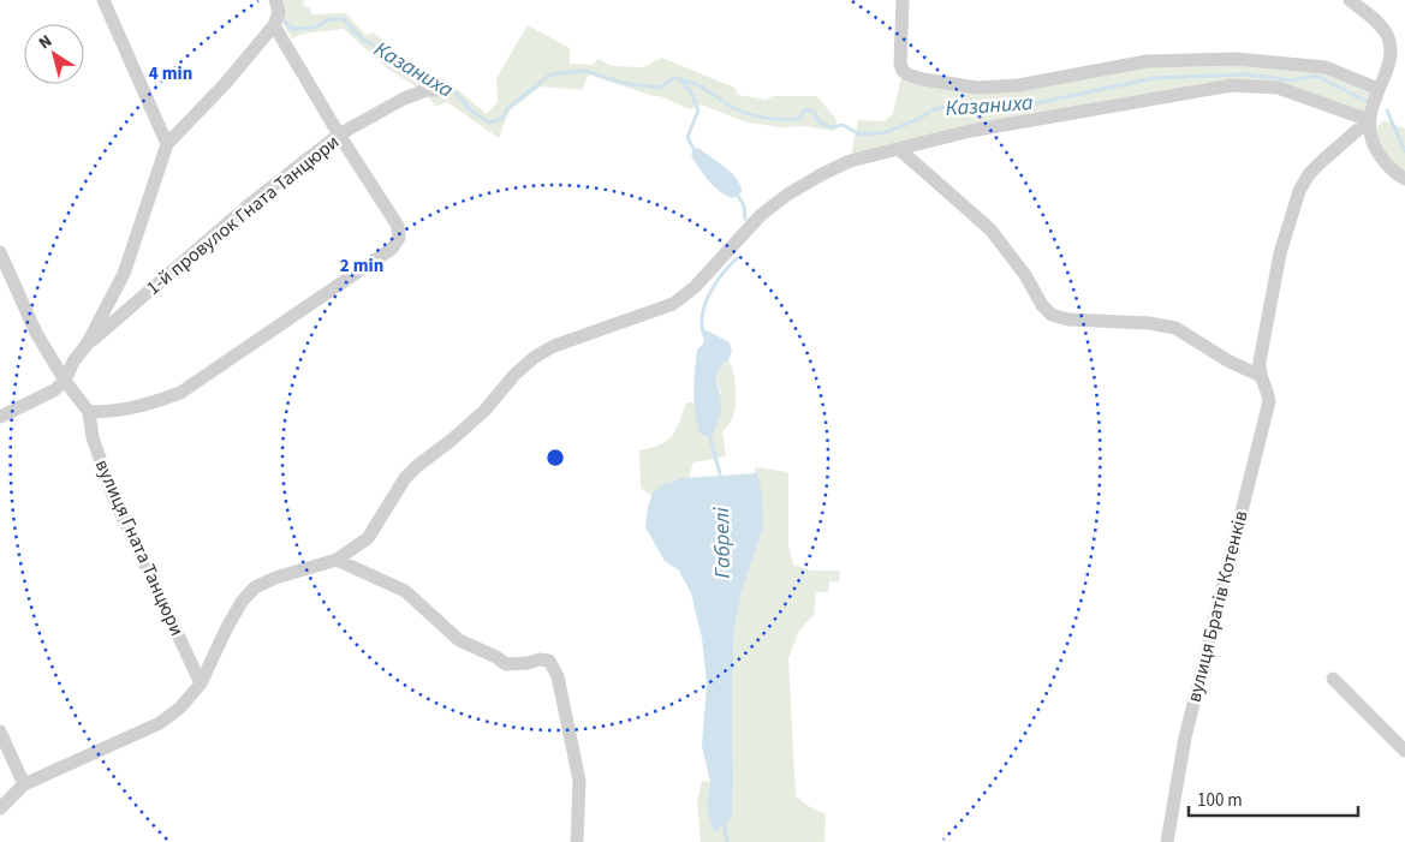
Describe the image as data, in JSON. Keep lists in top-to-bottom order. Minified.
{"streets":{"street":["1-й провулок Гната Танцюри","вулиця Гната Танцюри","вулиця Братів Котенків"]},"water":["Казаниха","Габрелі"],"scale_bar":"100 m","north":"top left","rings":["4 min","2 min"]}
